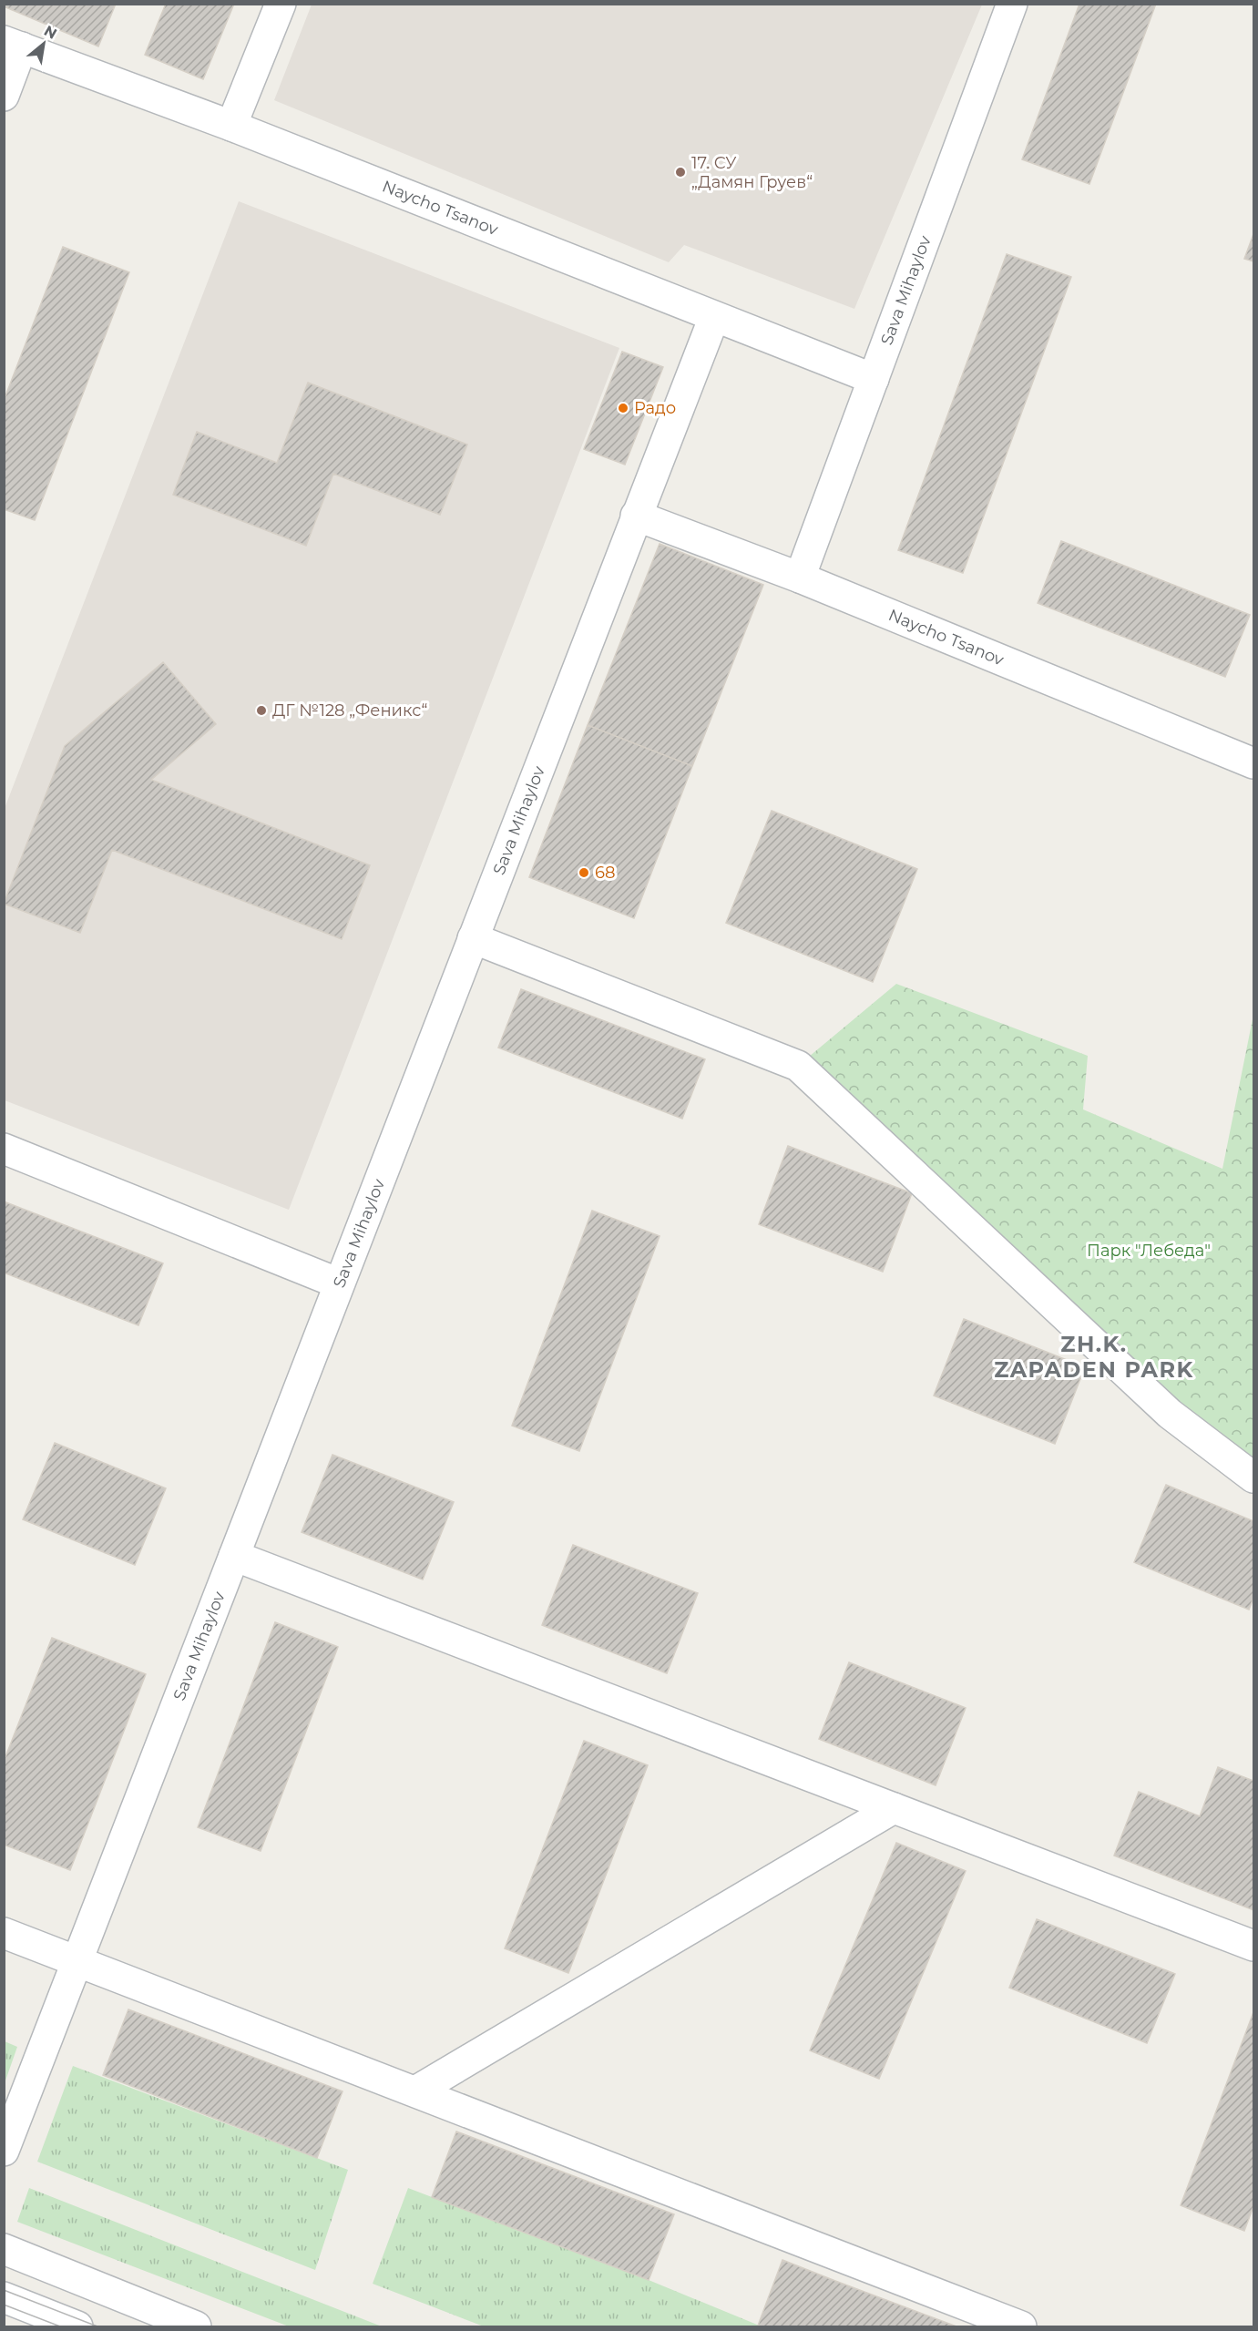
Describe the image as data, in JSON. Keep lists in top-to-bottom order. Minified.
{"streets":{"street":["Naycho Tsanov","Sava Mihaylov"]},"crossings":[["Naycho Tsanov","Sava Mihaylov"]],"districts":["ZH.K. ZAPADEN PARK"],"parks":["Парк \"Лебеда\""],"places":["17. СУ „Дамян Груев“","Радо","ДГ №128 „Феникс“","68"],"north":"top right"}
